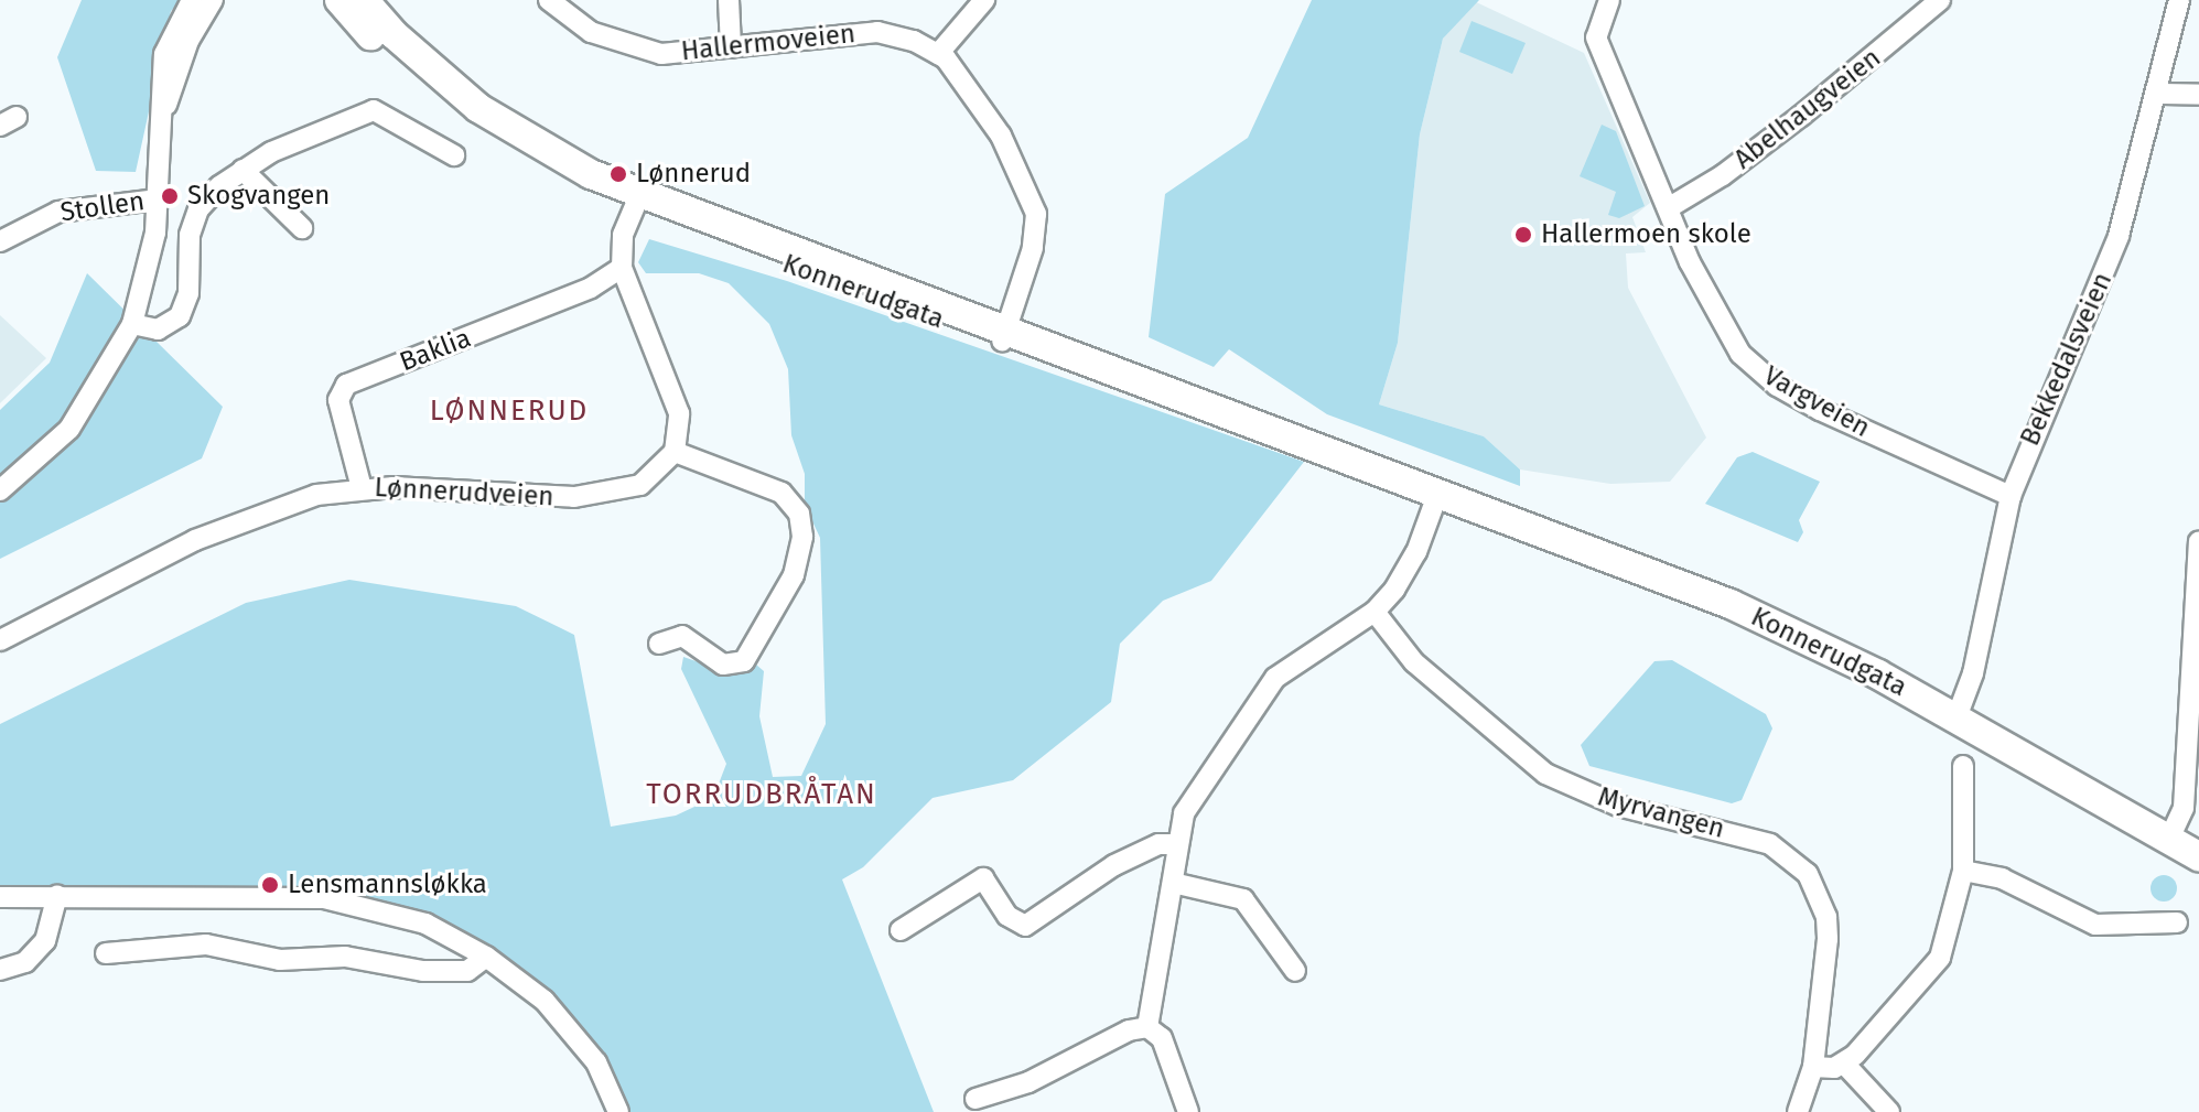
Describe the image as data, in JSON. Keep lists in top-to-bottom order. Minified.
{"streets":{"main road":["Konnerudgata"],"street":["Hallermoveien","Abelhaugveien","Stollen","Baklia","Bekkedalsveien","Vargveien","Lønnerudveien","Myrvangen"]},"crossings":[["Hallermoveien","Konnerudgata"],["Abelhaugveien","Vargveien"],["Konnerudgata","Bekkedalsveien"],["Baklia","Lønnerudveien"],["Bekkedalsveien","Vargveien"]],"districts":["LØNNERUD","TORRUDBRÅTAN"],"places":["Lønnerud","Skogvangen","Hallermoen skole","Lensmannsløkka"]}
